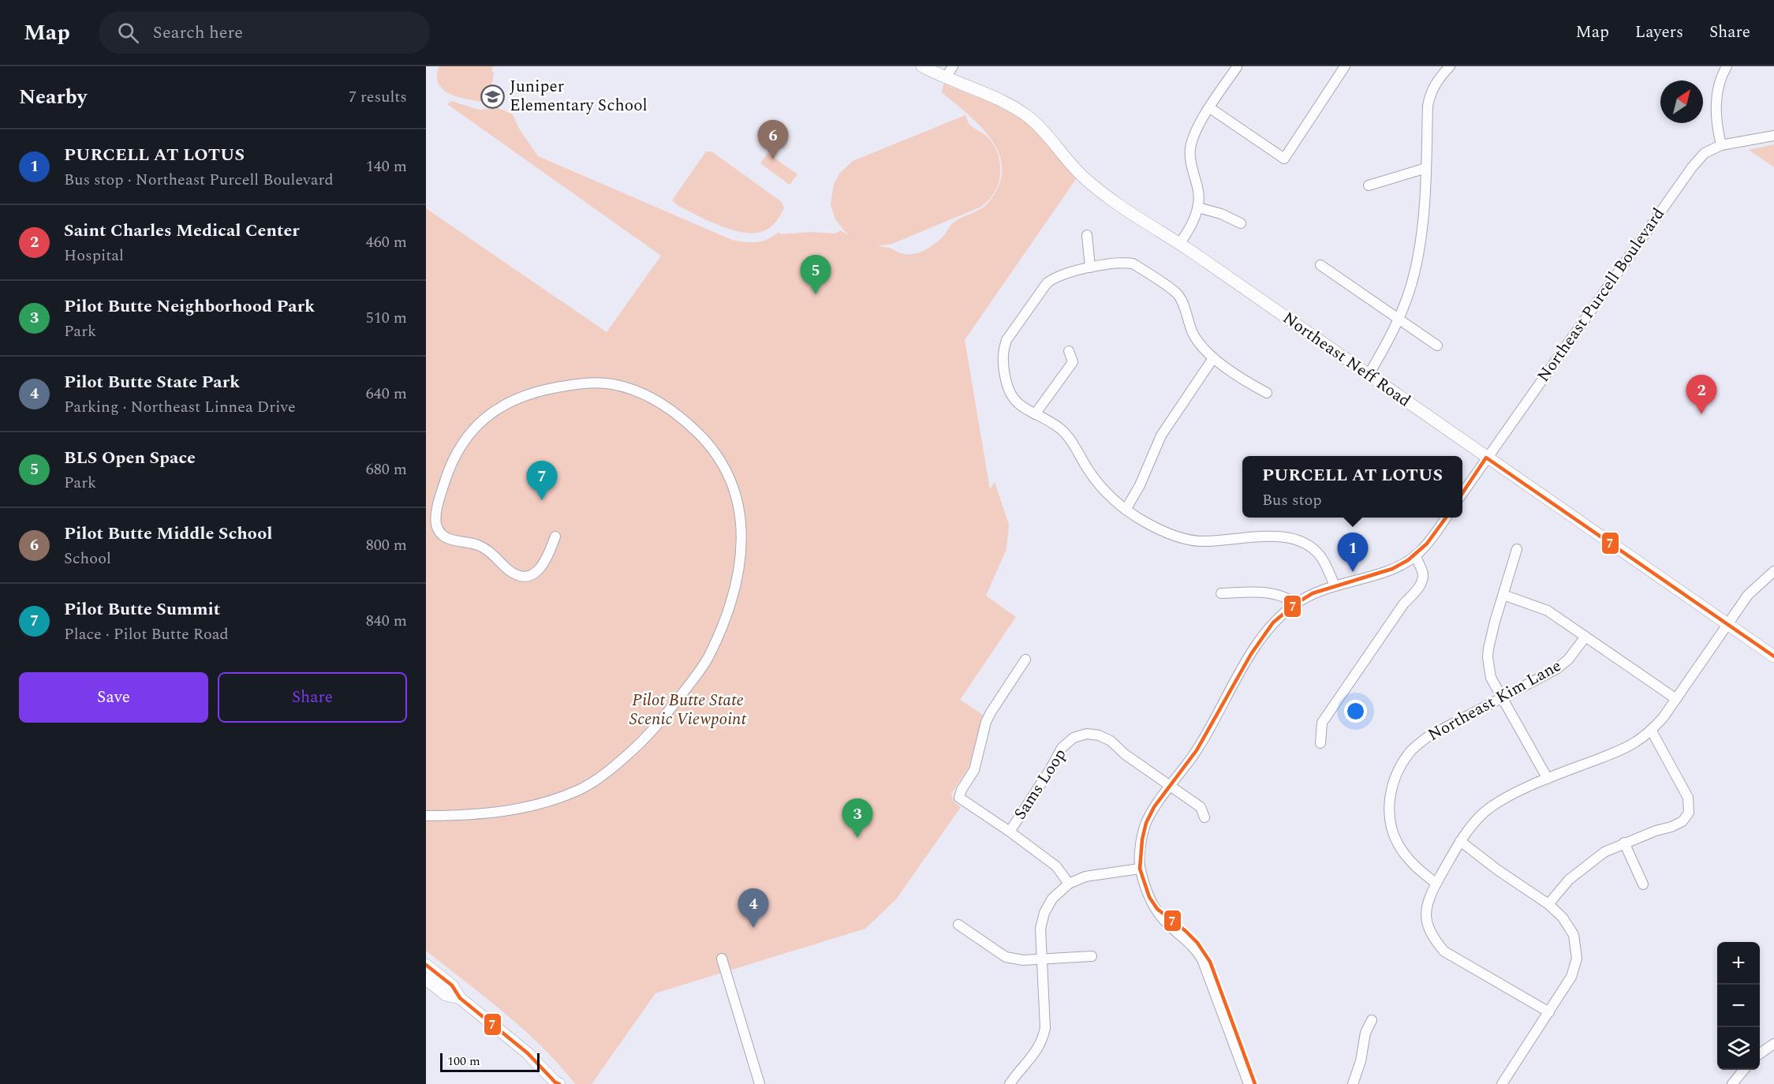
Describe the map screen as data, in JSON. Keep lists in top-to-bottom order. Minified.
{"streets":{"main road":["Northeast Neff Road"],"street":["Northeast Purcell Boulevard","Northeast Kim Lane","Sams Loop"]},"crossings":[["Northeast Purcell Boulevard","Northeast Neff Road"]],"parks":["Pilot Butte State Scenic Viewpoint"],"places":{"school or university":["Juniper Elementary School"]},"lines":["transit line 7"],"scale_bar":"100 m","north":"top right","page":{"header":"Map","search":"Search here","nav":["Map","Layers","Share"],"heading":["Nearby","7 results"],"pins":["6","5","2","7","1","3","4"],"list":[{"mark":"1","name":"PURCELL AT LOTUS","note":"Bus stop · Northeast Purcell Boulevard","value":"140 m"},{"mark":"2","name":"Saint Charles Medical Center","note":"Hospital","value":"460 m"},{"mark":"3","name":"Pilot Butte Neighborhood Park","note":"Park","value":"510 m"},{"mark":"4","name":"Pilot Butte State Park","note":"Parking · Northeast Linnea Drive","value":"640 m"},{"mark":"5","name":"BLS Open Space","note":"Park","value":"680 m"},{"mark":"6","name":"Pilot Butte Middle School","note":"School","value":"800 m"},{"mark":"7","name":"Pilot Butte Summit","note":"Place · Pilot Butte Road","value":"840 m"}],"popup":["PURCELL AT LOTUS","Bus stop"],"buttons":["Save","Share"],"map_buttons":["+","−"],"scale":"100 m"}}
